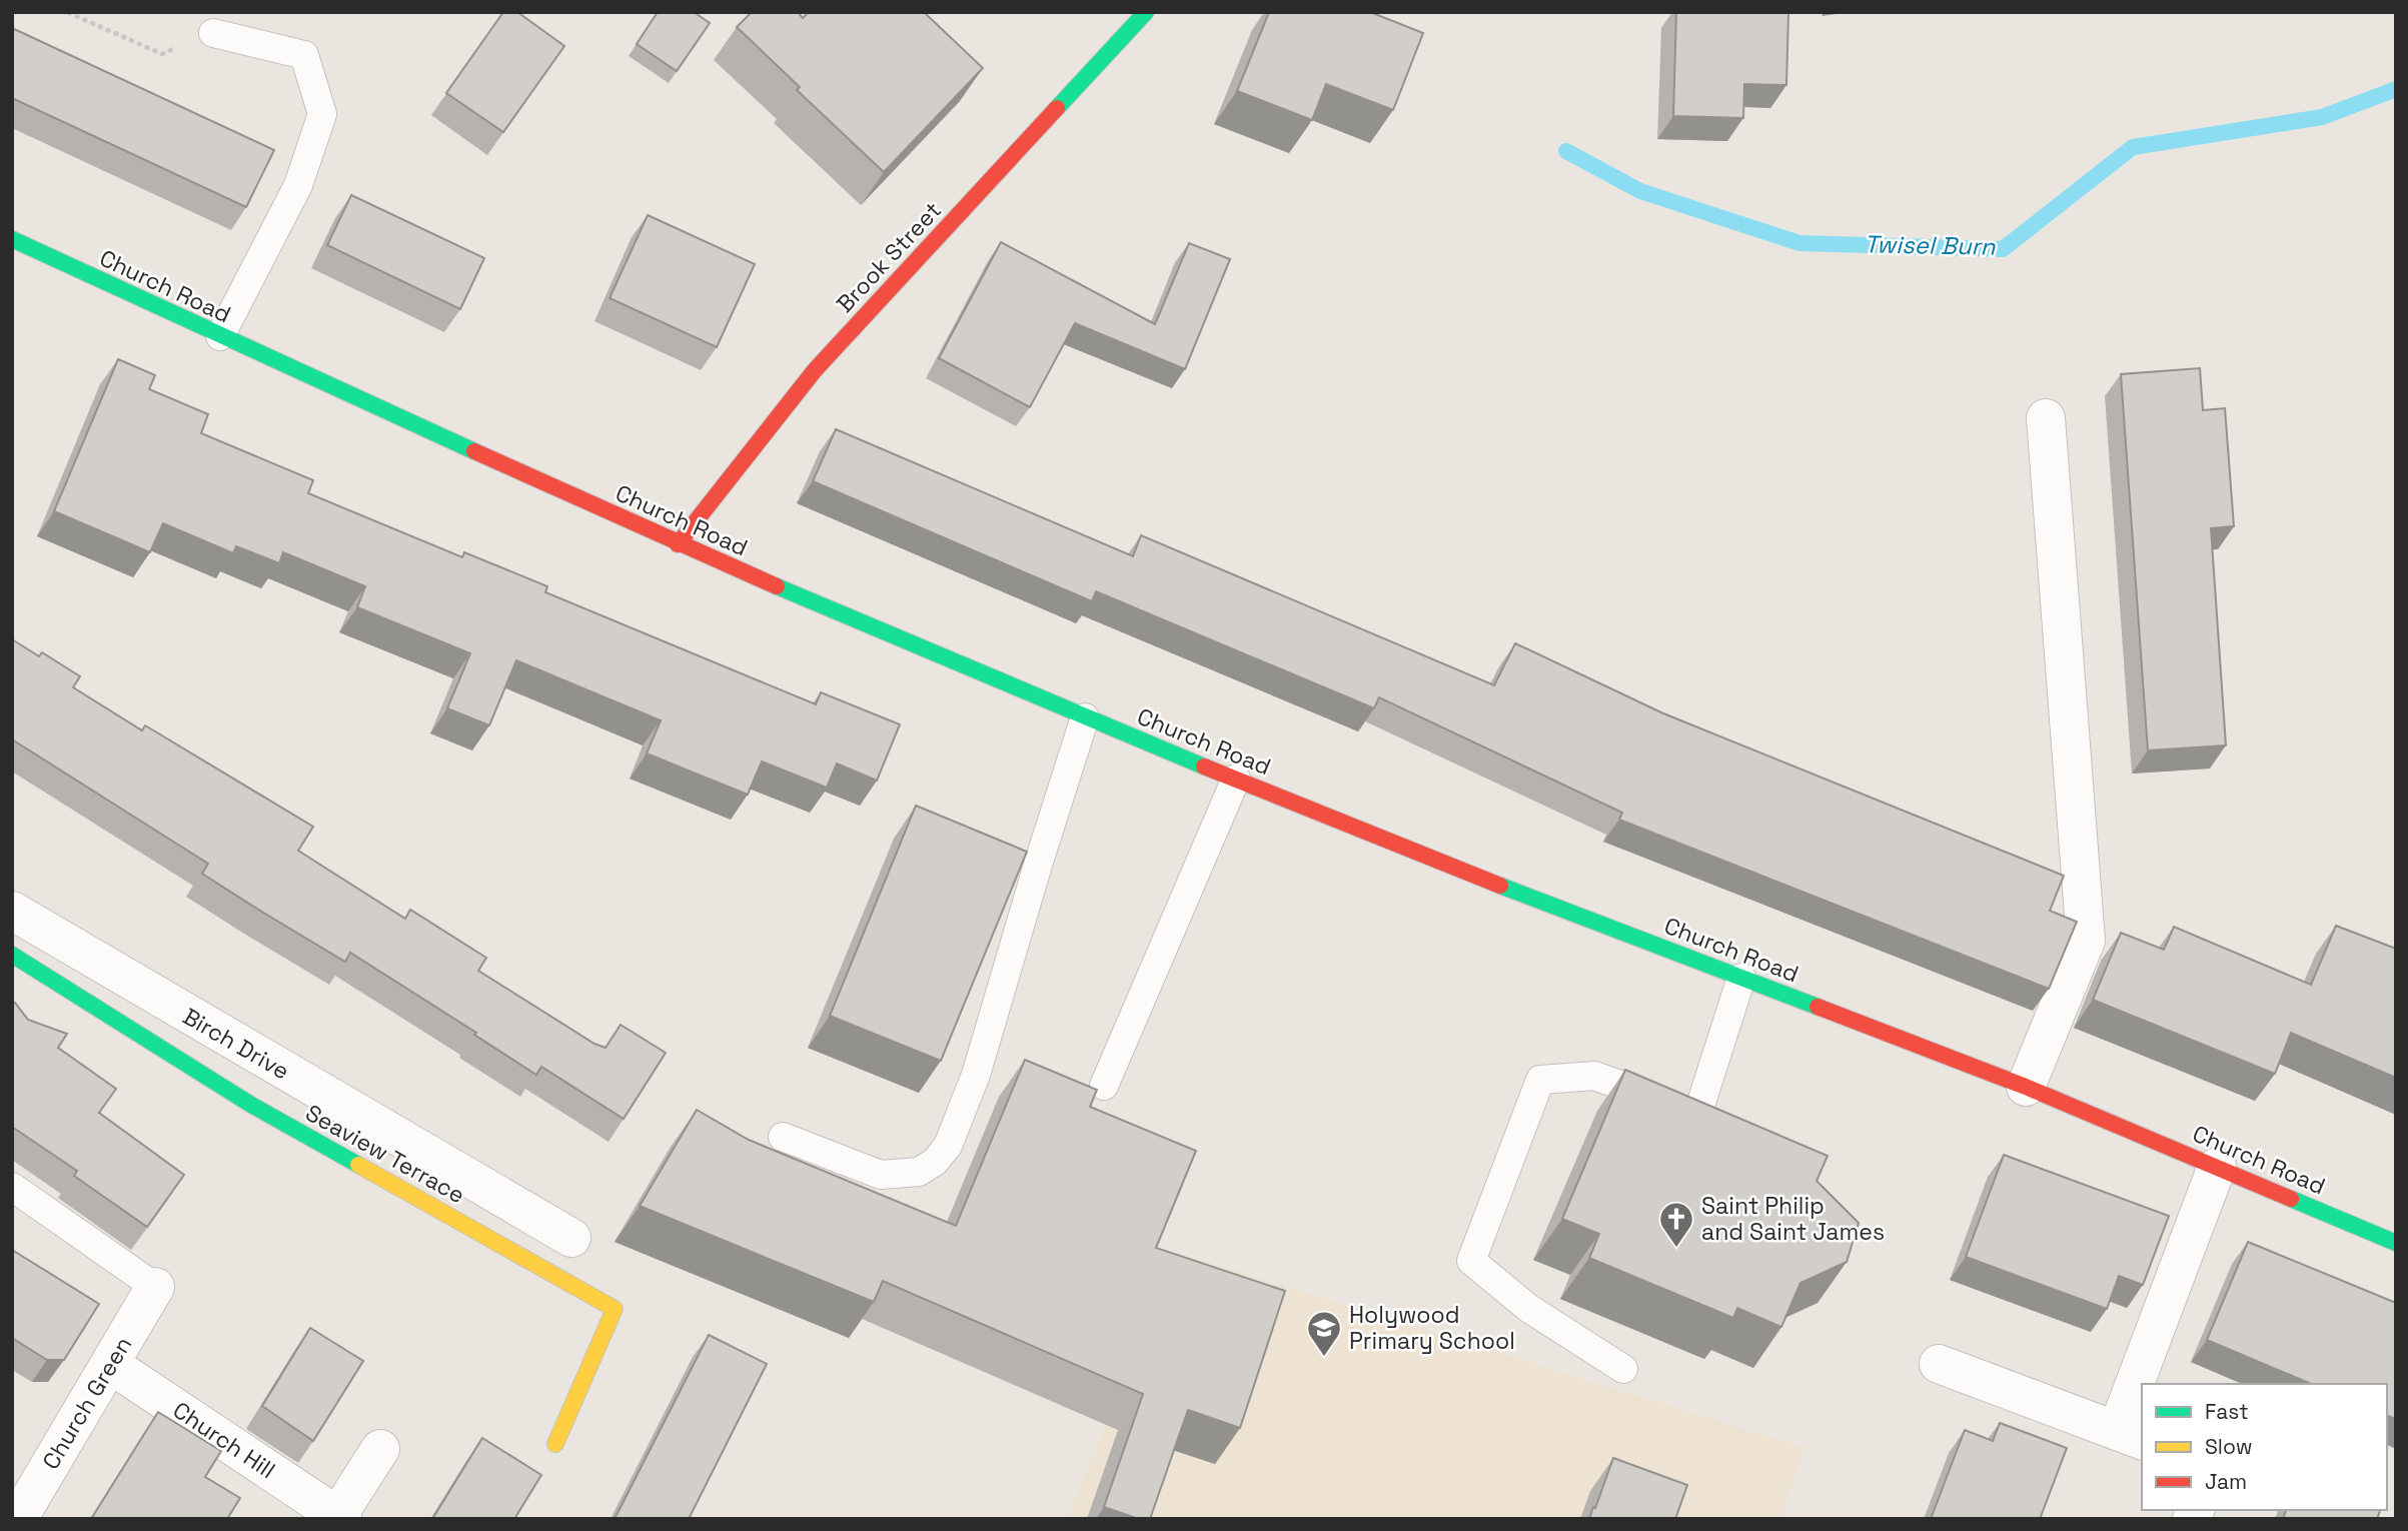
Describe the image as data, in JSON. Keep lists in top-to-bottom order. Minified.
{"streets":{"street":["Brook Street","Church Road","Birch Drive","Seaview Terrace","Church Green","Church Hill"]},"crossings":[["Brook Street","Church Road"],["Church Green","Church Hill"]],"water":["Twisel Burn"],"places":{"church":["Saint Philip and Saint James"],"school or university":["Holywood Primary School"]},"legend":["Fast","Slow","Jam"]}
